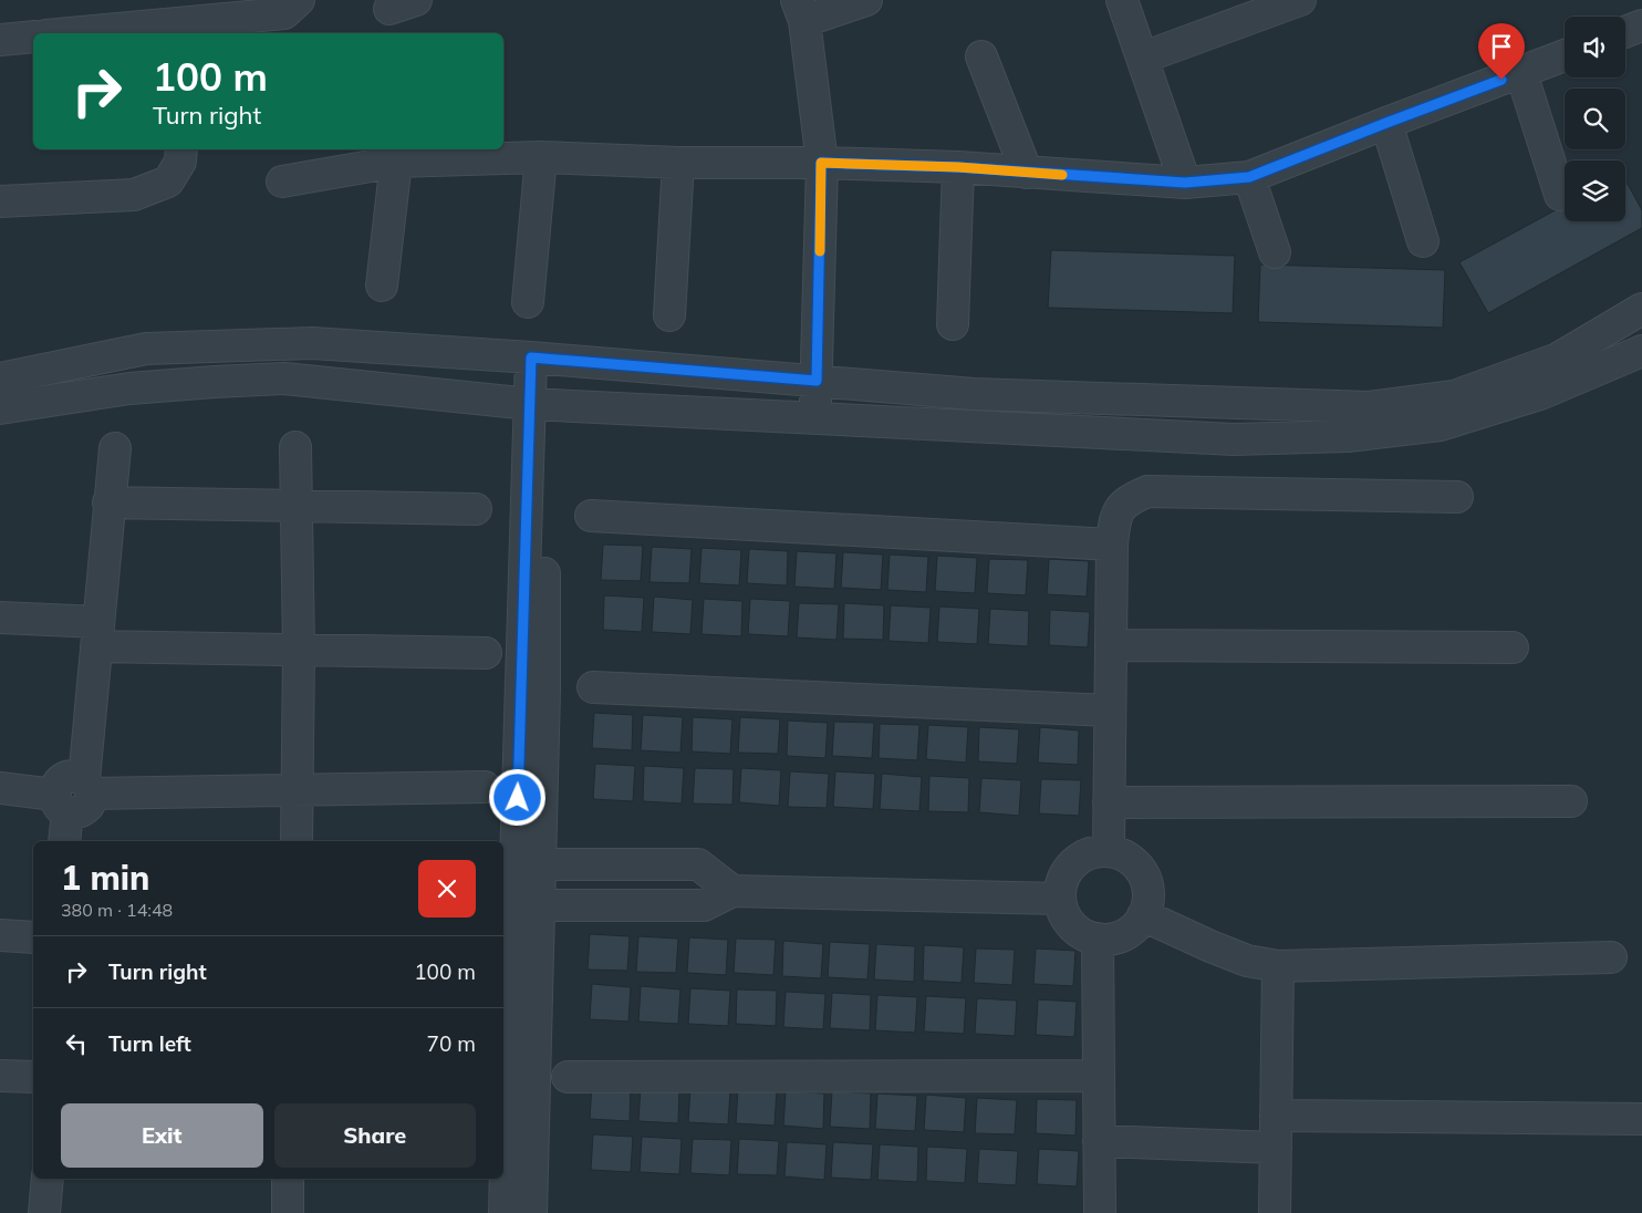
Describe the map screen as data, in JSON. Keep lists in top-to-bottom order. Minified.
{"page":{"turn":["100 m","Turn right"],"heading":["1 min","380 m · 14:48"],"list":[{"name":"Turn right","value":"100 m"},{"name":"Turn left","value":"70 m"}],"buttons":["Exit","Share"]}}
